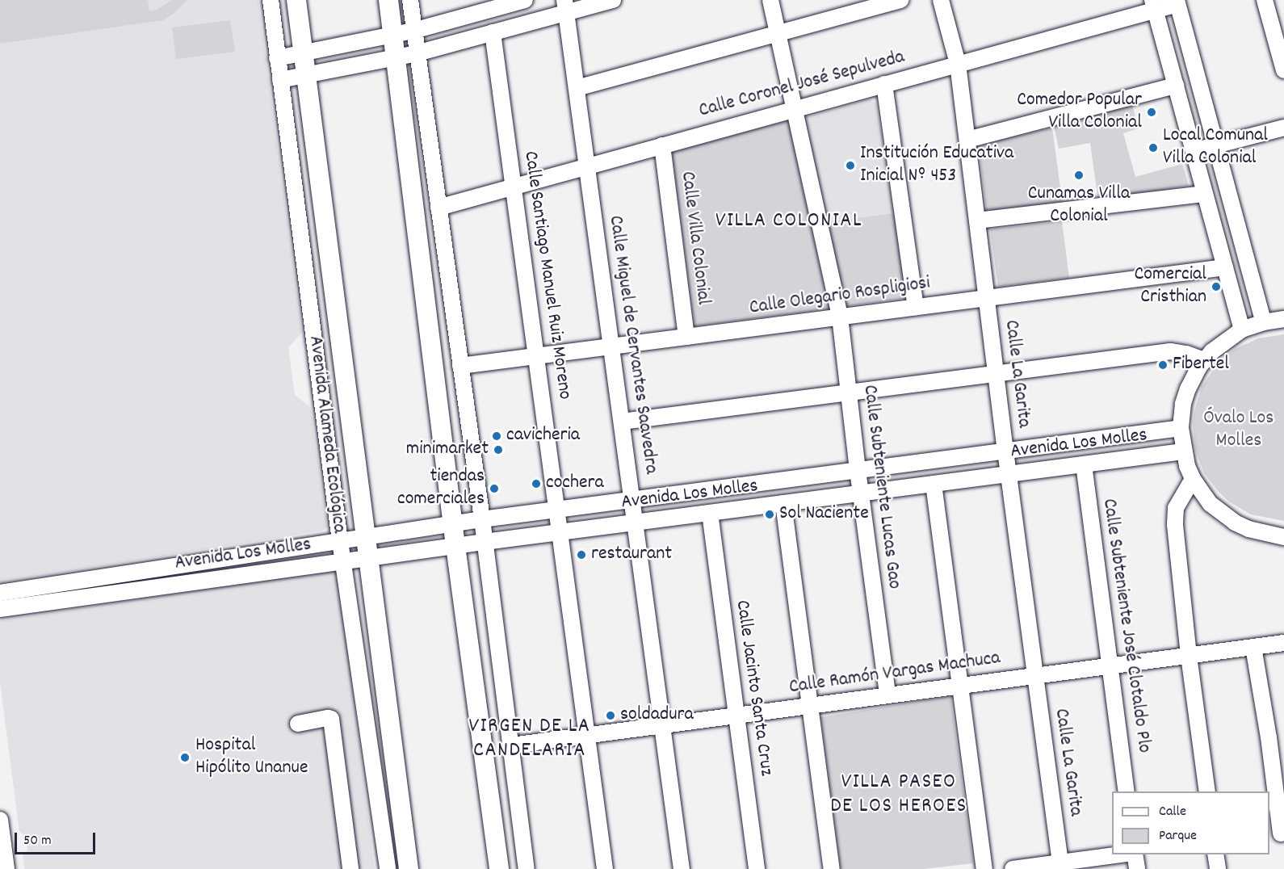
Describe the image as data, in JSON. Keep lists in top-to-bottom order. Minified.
{"streets":{"main road":["Avenida Alameda Ecológica"],"street":["Calle Coronel José Sepulveda","Calle Villa Colonial","Calle Santiago Manuel Ruiz Moreno","Calle Olegario Rospligiosi","Calle Miguel de Cervantes Saavedra","Calle La Garita","Avenida Los Molles","Calle Subteniente Lucas Gao","Calle Subteniente José Clotaldo Plo","Calle Ramón Vargas Machuca","Calle Jacinto Santa Cruz"]},"crossings":[["Calle Coronel José Sepulveda","Calle Villa Colonial"],["Calle Coronel José Sepulveda","Calle Santiago Manuel Ruiz Moreno"],["Calle Coronel José Sepulveda","Calle Miguel de Cervantes Saavedra"],["Calle Coronel José Sepulveda","Calle La Garita"],["Calle Coronel José Sepulveda","Calle Subteniente Lucas Gao"],["Calle Villa Colonial","Calle Olegario Rospligiosi"],["Calle Santiago Manuel Ruiz Moreno","Calle Olegario Rospligiosi"],["Calle Santiago Manuel Ruiz Moreno","Avenida Los Molles"],["Calle Santiago Manuel Ruiz Moreno","Calle Ramón Vargas Machuca"],["Calle Olegario Rospligiosi","Calle Miguel de Cervantes Saavedra"],["Calle Olegario Rospligiosi","Calle La Garita"],["Calle Olegario Rospligiosi","Calle Subteniente Lucas Gao"],["Calle Miguel de Cervantes Saavedra","Avenida Los Molles"],["Calle Miguel de Cervantes Saavedra","Calle Ramón Vargas Machuca"],["Calle La Garita","Avenida Los Molles"],["Calle La Garita","Calle Ramón Vargas Machuca"],["Avenida Alameda Ecológica","Avenida Los Molles"],["Avenida Los Molles","Calle Subteniente Lucas Gao"],["Avenida Los Molles","Calle Subteniente José Clotaldo Plo"],["Avenida Los Molles","Calle Jacinto Santa Cruz"],["Calle Subteniente Lucas Gao","Calle Ramón Vargas Machuca"],["Calle Subteniente José Clotaldo Plo","Calle Ramón Vargas Machuca"],["Calle Ramón Vargas Machuca","Calle Jacinto Santa Cruz"]],"districts":["VILLA COLONIAL","VIRGEN DE LA CANDELARIA","VILLA PASEO DE LOS HEROES"],"parks":["Óvalo Los Molles"],"places":["Comedor Popular Villa Colonial","Local Comunal Villa Colonial","Institución Educativa Inicial Nº 453","Cunamas Villa Colonial","Comercial Cristhian","Fibertel","cavicheria","minimarket","cochera","tiendas comerciales","Sol Naciente","restaurant","soldadura","Hospital Hipólito Unanue"],"legend":["Calle","Parque"],"scale_bar":"50 m"}
